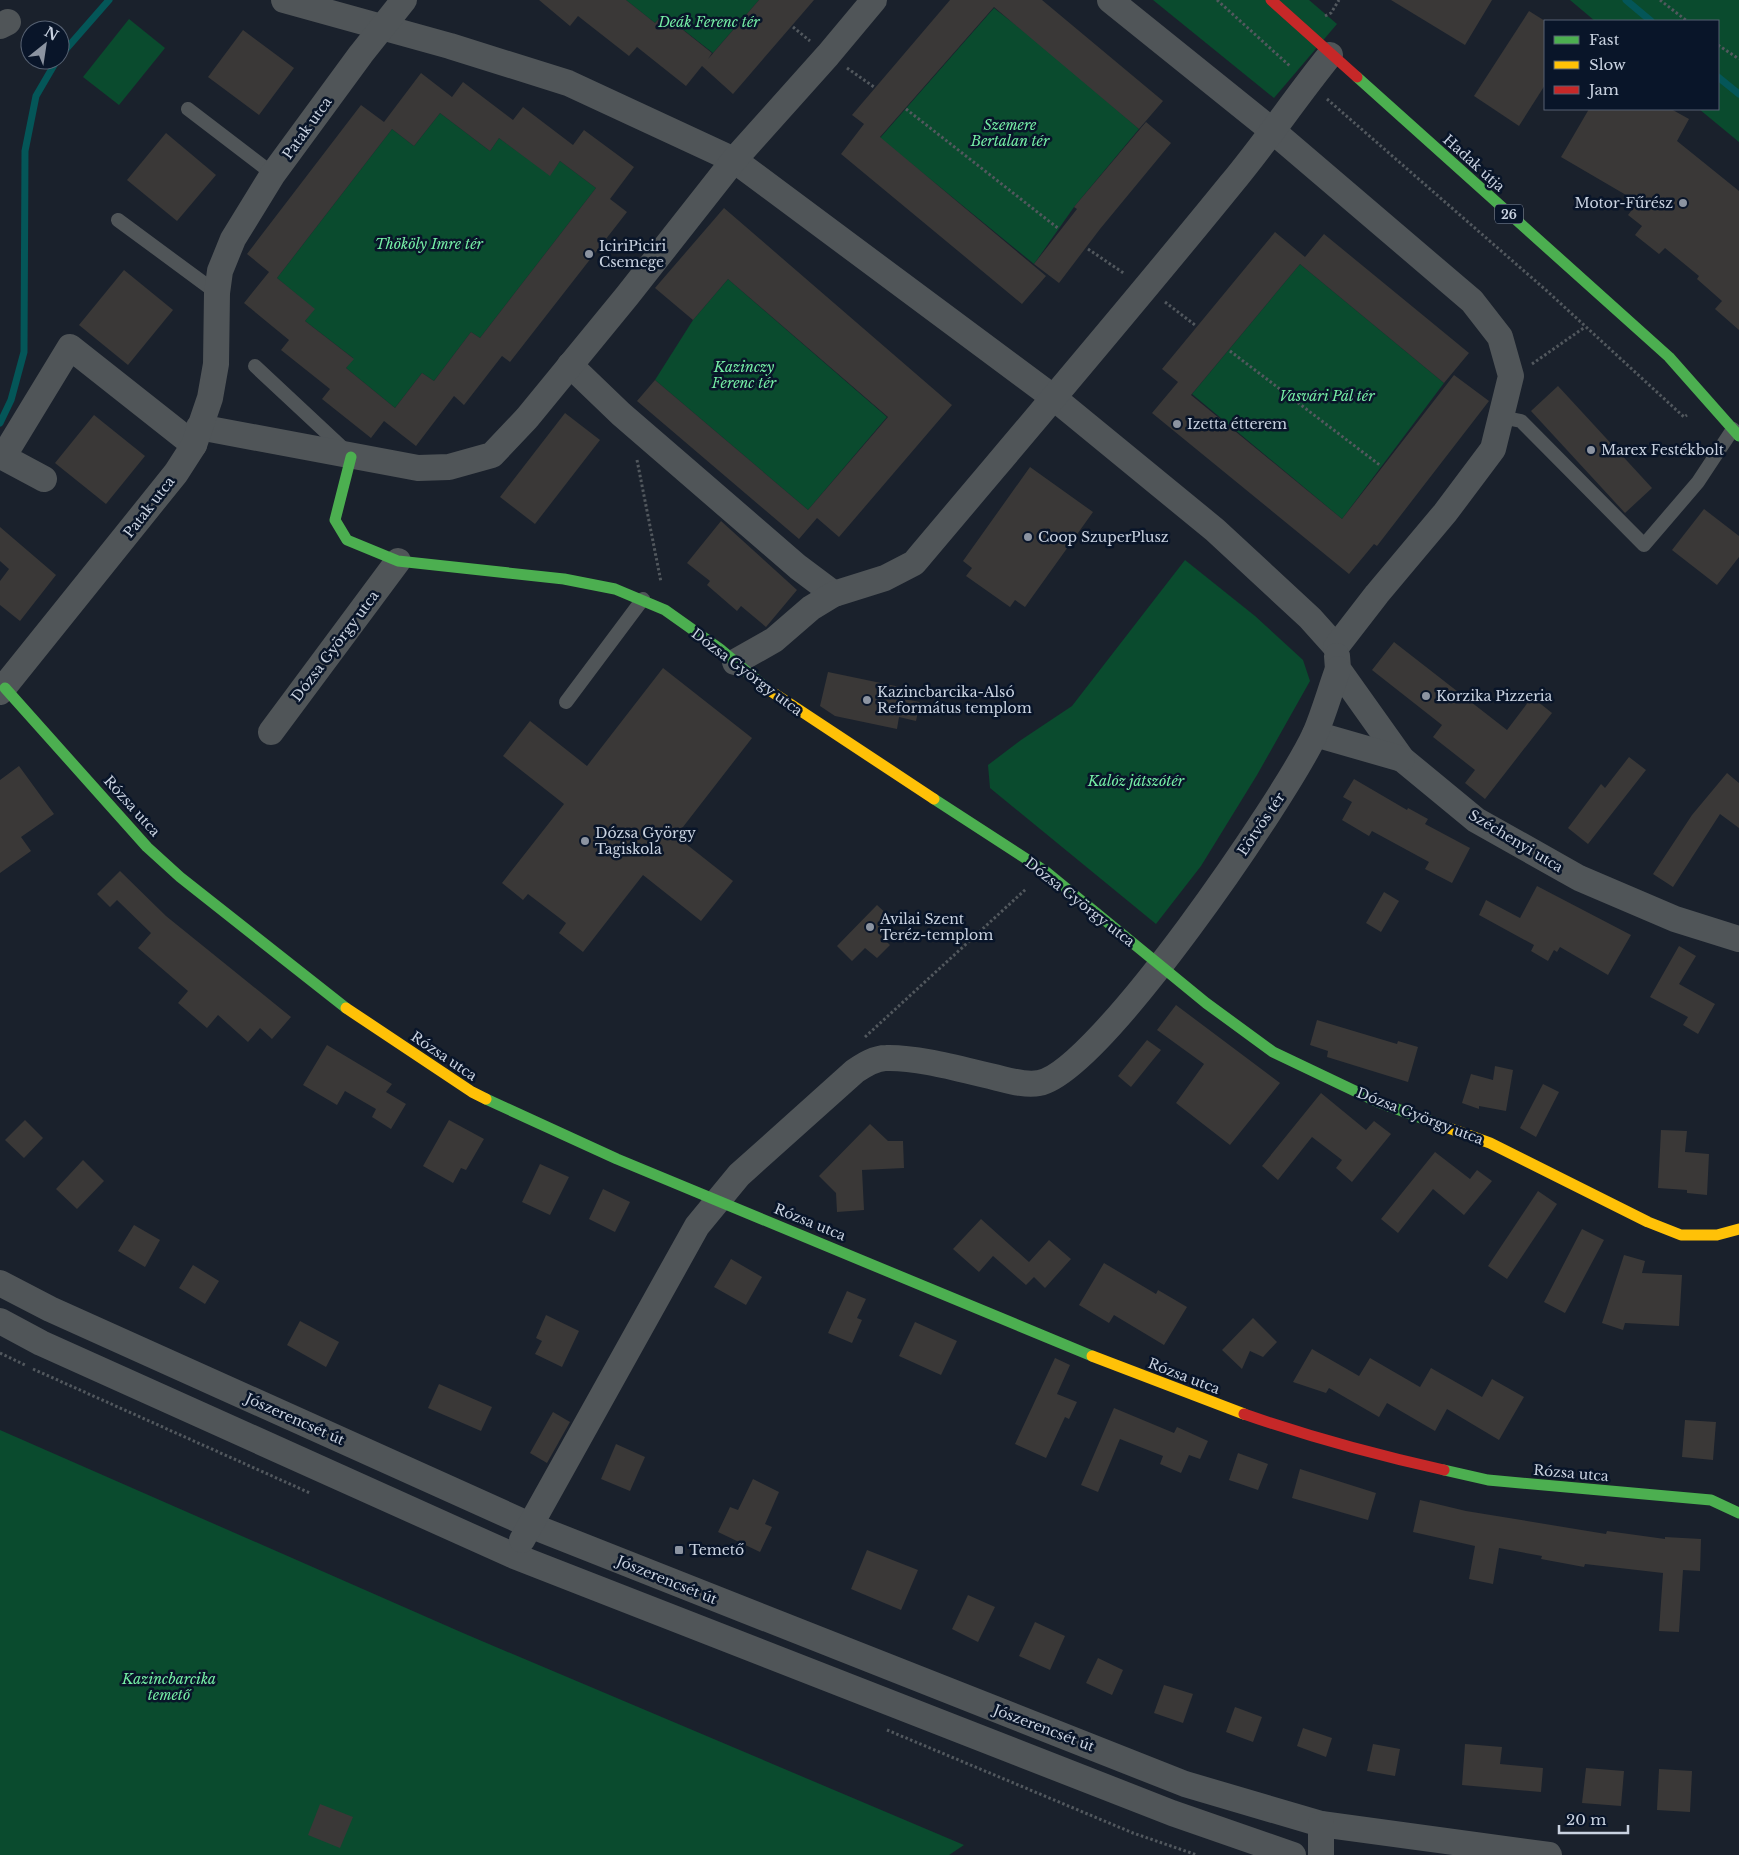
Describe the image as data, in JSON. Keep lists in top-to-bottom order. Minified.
{"streets":{"street":["Patak utca","Hadak útja","26","Dózsa György utca","Rózsa utca","Eötvös tér","Széchenyi utca","Jószerencsét út"]},"crossings":[["Patak utca","Rózsa utca"],["Dózsa György utca","Eötvös tér"],["Rózsa utca","Eötvös tér"],["Eötvös tér","Széchenyi utca"],["Eötvös tér","Jószerencsét út"]],"parks":["Deák Ferenc tér","Szemere Bertalan tér","Thököly Imre tér","Kazinczy Ferenc tér","Vasvári Pál tér","Kalóz játszótér","Kazincbarcika temető"],"places":{"other":["Motor-Fűrész","IciriPiciri Csemege","Izetta étterem","Marex Festékbolt","Coop SzuperPlusz","Korzika Pizzeria","Kazincbarcika-Alsó Református templom","Dózsa György Tagiskola","Avilai Szent Teréz-templom"],"transit":["Temető"]},"legend":["Fast","Slow","Jam"],"scale_bar":"20 m","north":"top right"}
